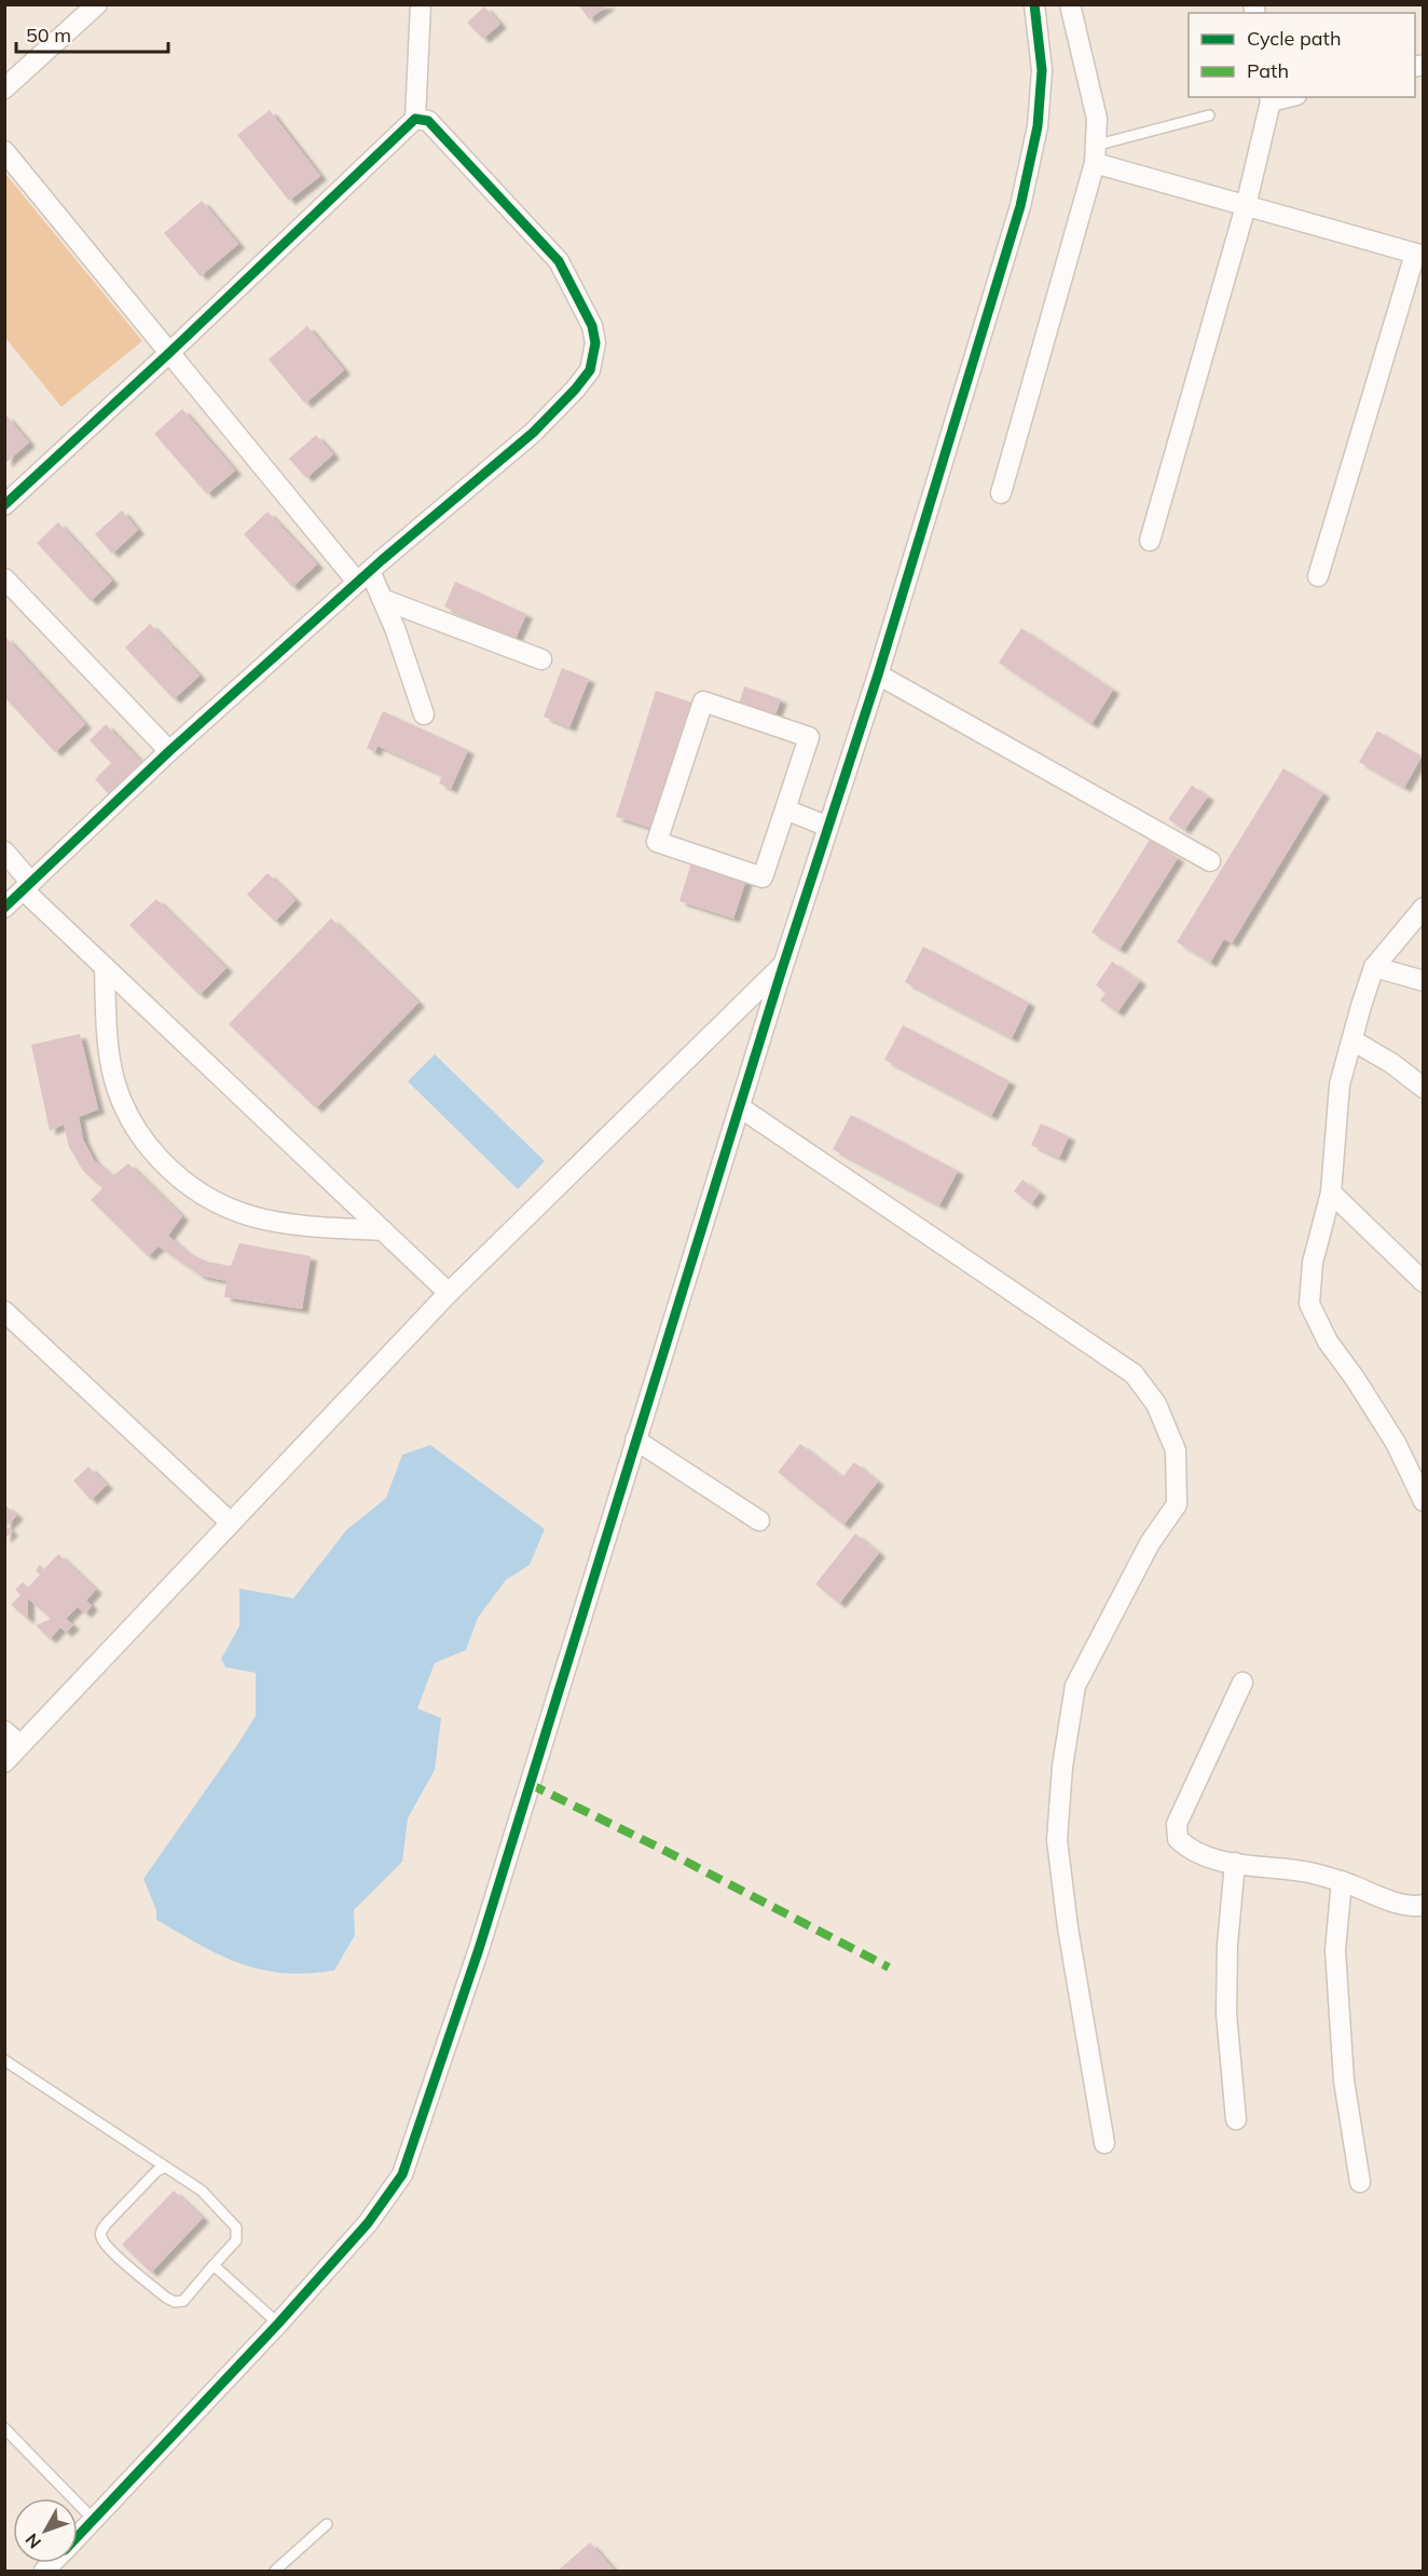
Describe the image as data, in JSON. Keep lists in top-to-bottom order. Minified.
{"legend":["Cycle path","Path"],"scale_bar":"50 m","north":"bottom left"}
